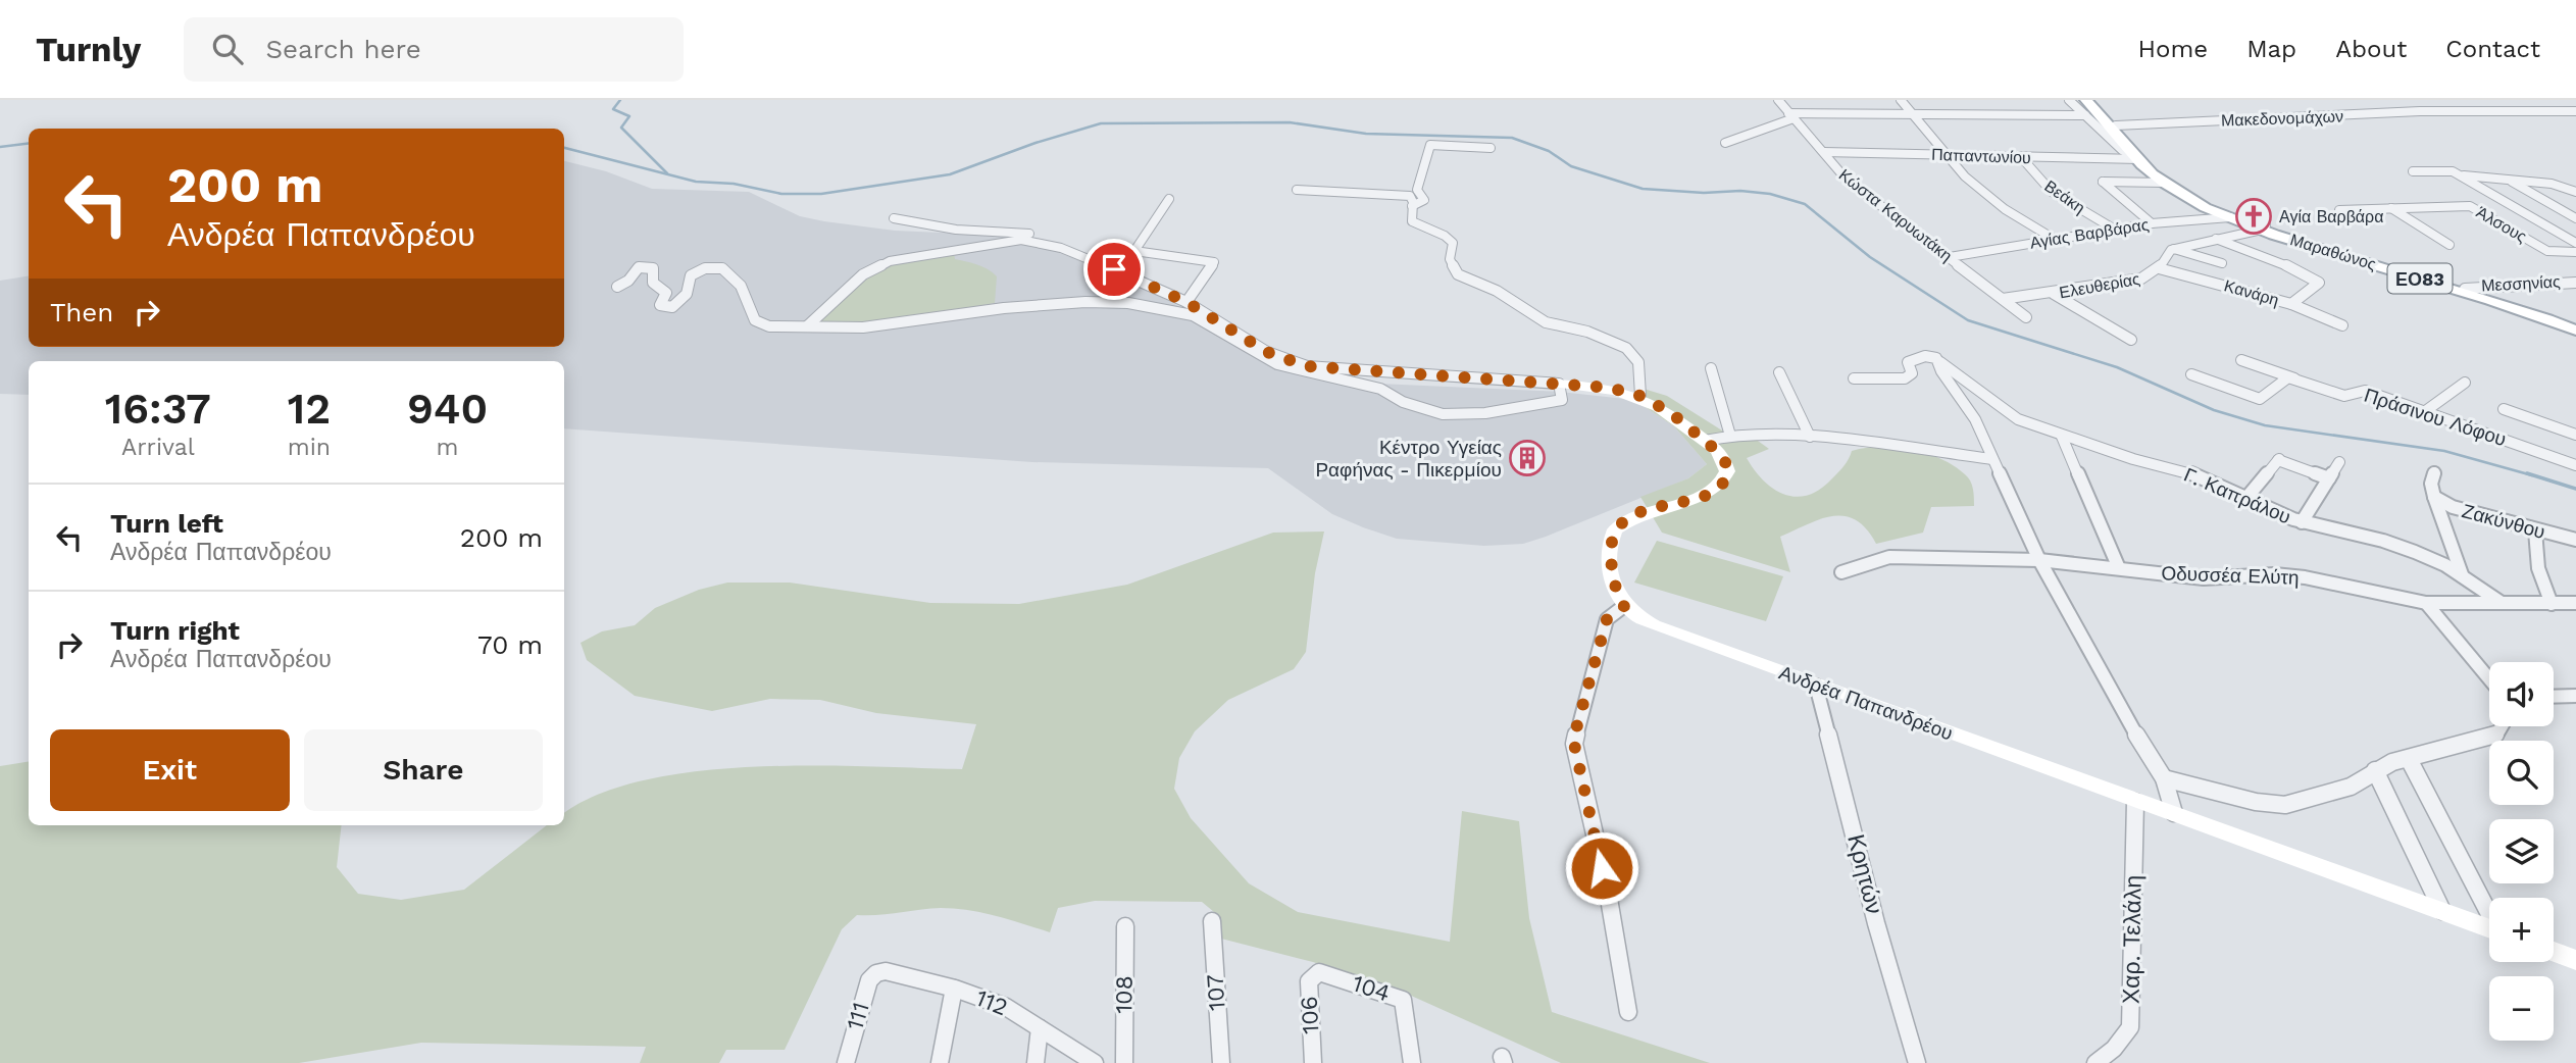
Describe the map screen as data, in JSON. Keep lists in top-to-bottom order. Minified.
{"streets":{"main road":["Μαραθώνος","ΕΟ83","Ανδρέα Παπανδρέου"],"street":["Μακεδονομάχων","Παπαντωνίου","Βεάκη","Κώστα Καρυωτάκη","Άλσους","Αγίας Βαρβάρας","Μεσσηνίας","Ελευθερίας","Κανάρη","Πράσινου Λόφου","Γ. Καπράλου","Ζακύνθου","Οδυσσέα Ελύτη","Κρητών","Χαρ. Τελάλη","104","107","108","112","106","111"]},"crossings":[["Μακεδονομάχων","Μαραθώνος"],["Παπαντωνίου","Βεάκη"],["Παπαντωνίου","Κώστα Καρυωτάκη"],["Παπαντωνίου","Μαραθώνος"],["Βεάκη","Αγίας Βαρβάρας"],["Κώστα Καρυωτάκη","Αγίας Βαρβάρας"],["Κώστα Καρυωτάκη","Ελευθερίας"],["Αγίας Βαρβάρας","Μαραθώνος"],["Μαραθώνος","Μεσσηνίας"],["Ελευθερίας","Κανάρη"],["Γ. Καπράλου","Οδυσσέα Ελύτη"],["Ανδρέα Παπανδρέου","Κρητών"],["Ανδρέα Παπανδρέου","Χαρ. Τελάλη"],["104","106"],["112","111"]],"places":{"church":["Αγία Βαρβάρα"],"building":["Κέντρο Υγείας Ραφήνας - Πικερμίου"]},"page":{"header":"Turnly","search":"Search here","nav":["Home","Map","About","Contact"],"turn":["200 m","Ανδρέα Παπανδρέου"],"then":"Then","eta":["16:37","Arrival","12","min","940","m"],"list":[{"name":"Turn left","note":"Ανδρέα Παπανδρέου","value":"200 m"},{"name":"Turn right","note":"Ανδρέα Παπανδρέου","value":"70 m"}],"map_buttons":["+","−"],"buttons":["Exit","Share"]}}
